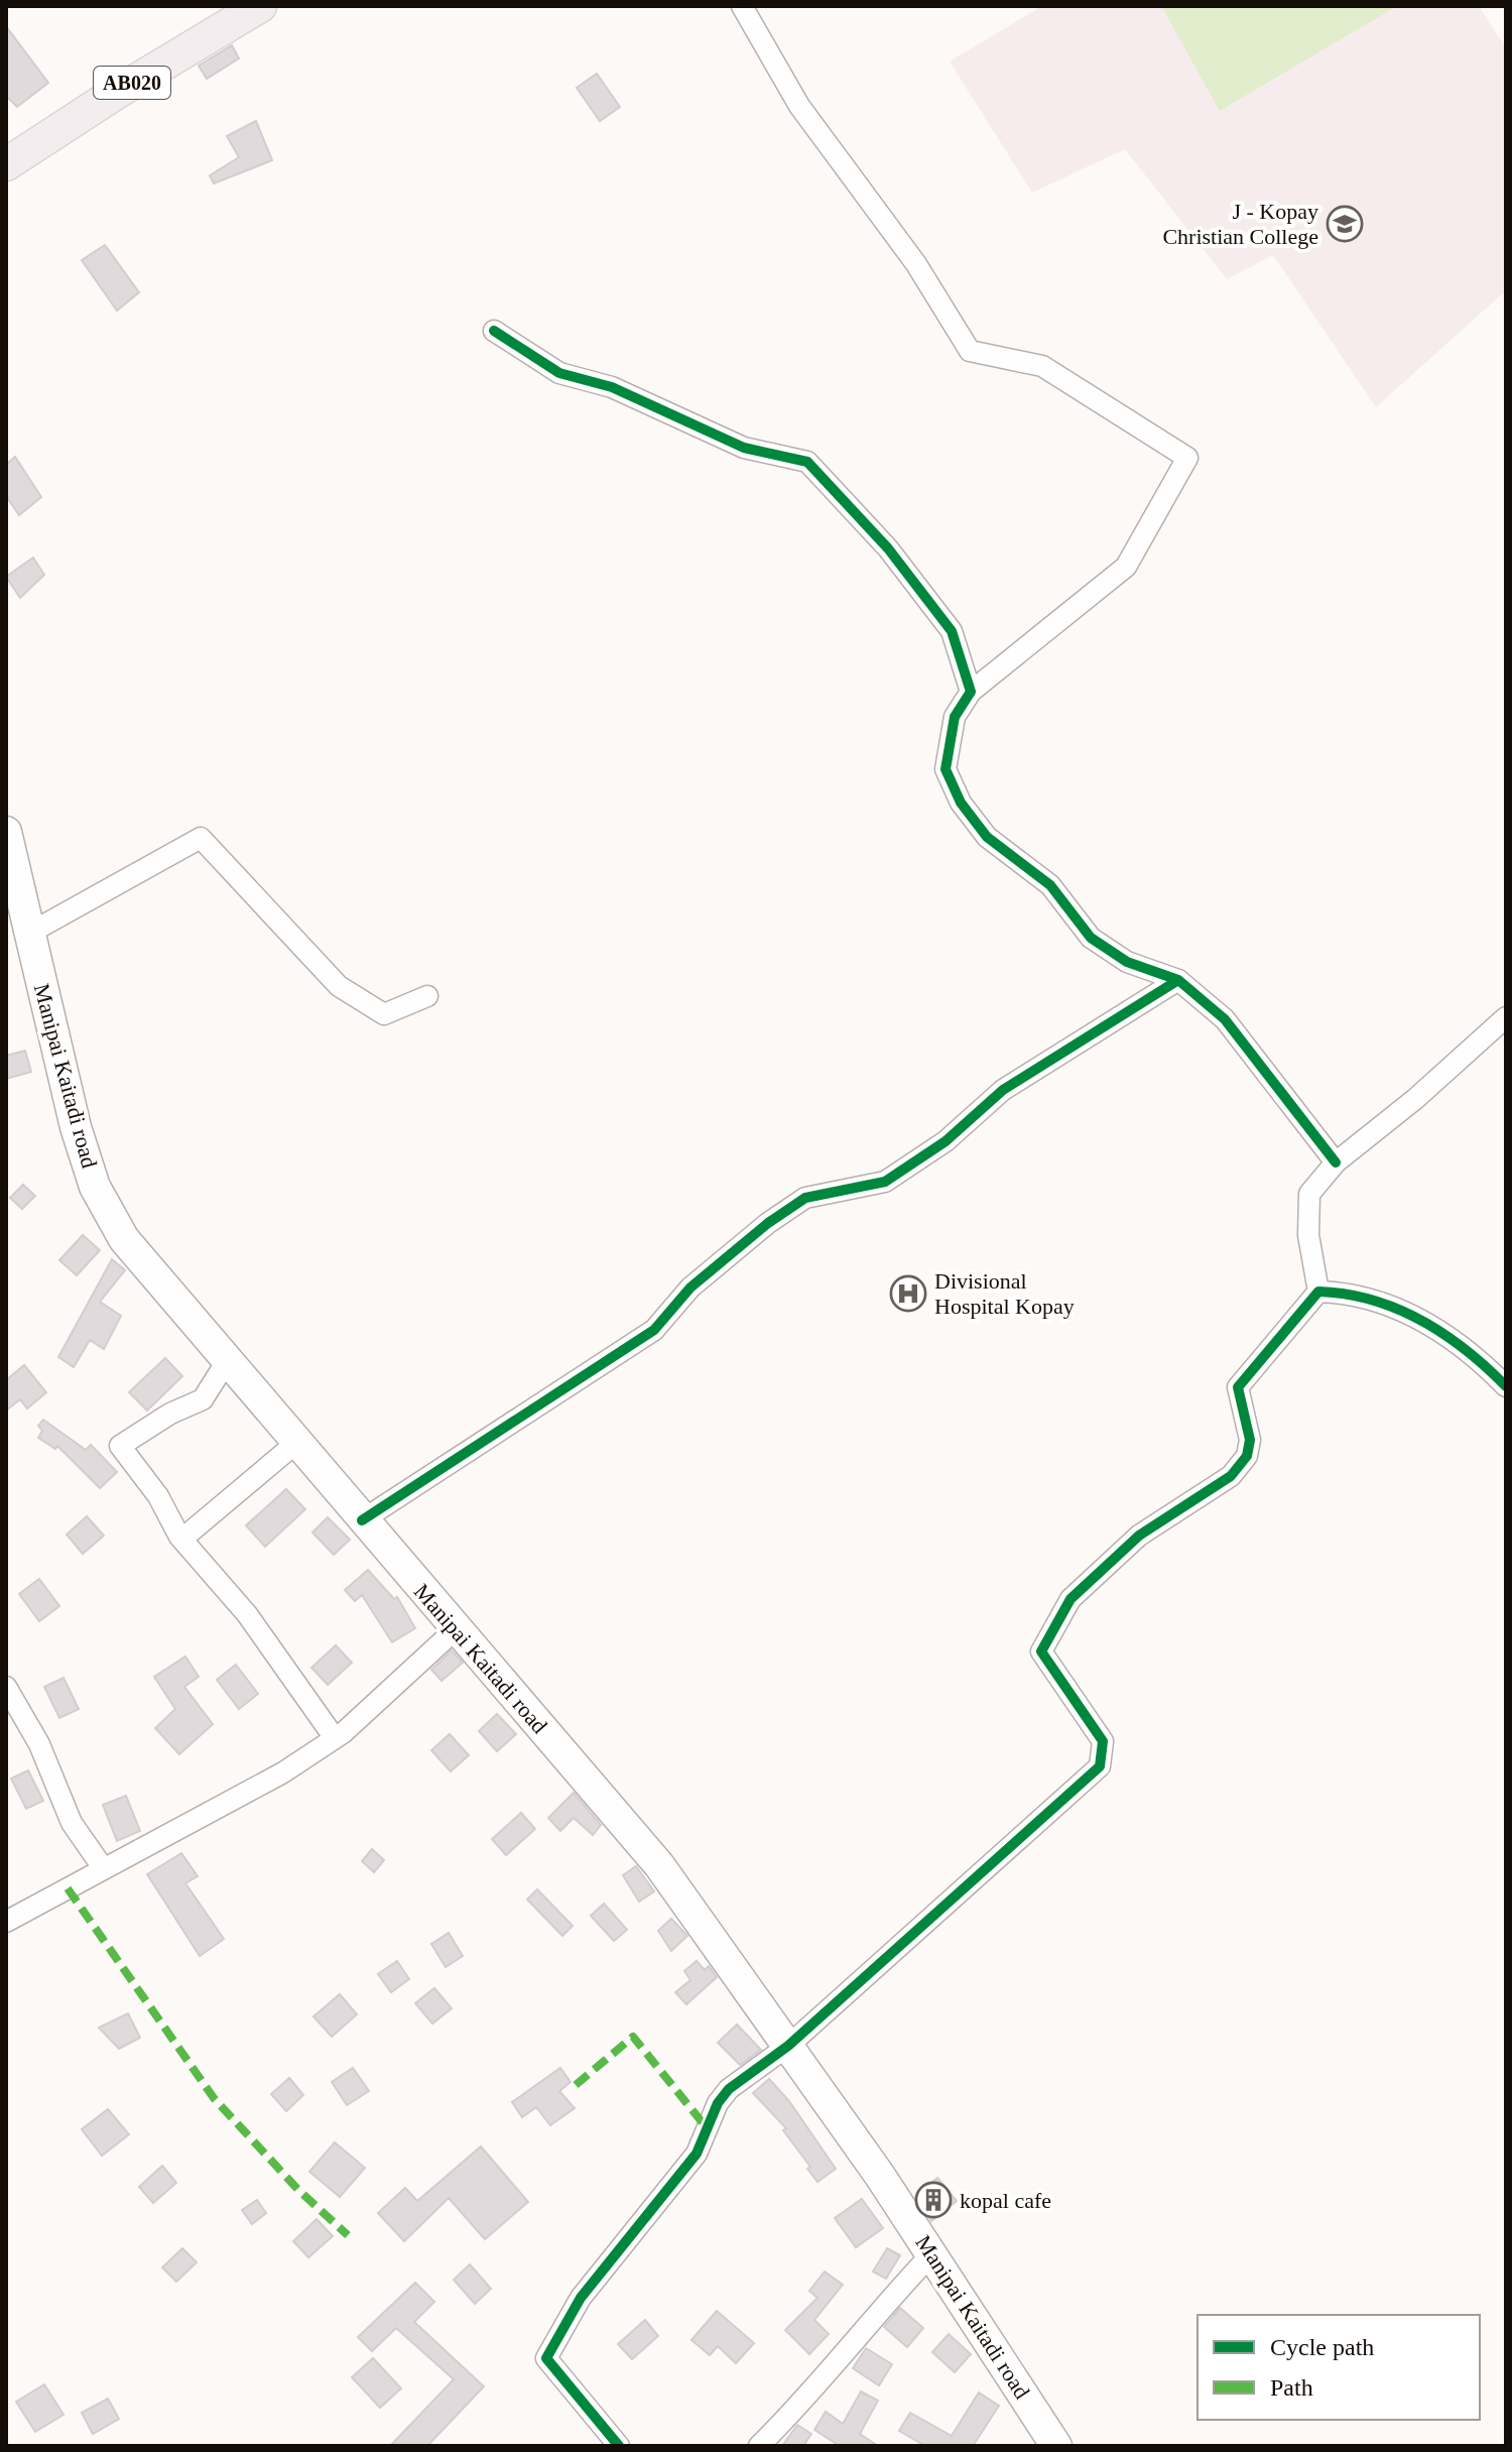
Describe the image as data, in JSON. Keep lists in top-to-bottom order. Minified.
{"streets":{"main road":["AB020","Manipai Kaitadi road"]},"places":{"school or university":["J - Kopay Christian College"],"hospital":["Divisional Hospital Kopay"],"building":["kopal cafe"]},"legend":["Cycle path","Path"]}
